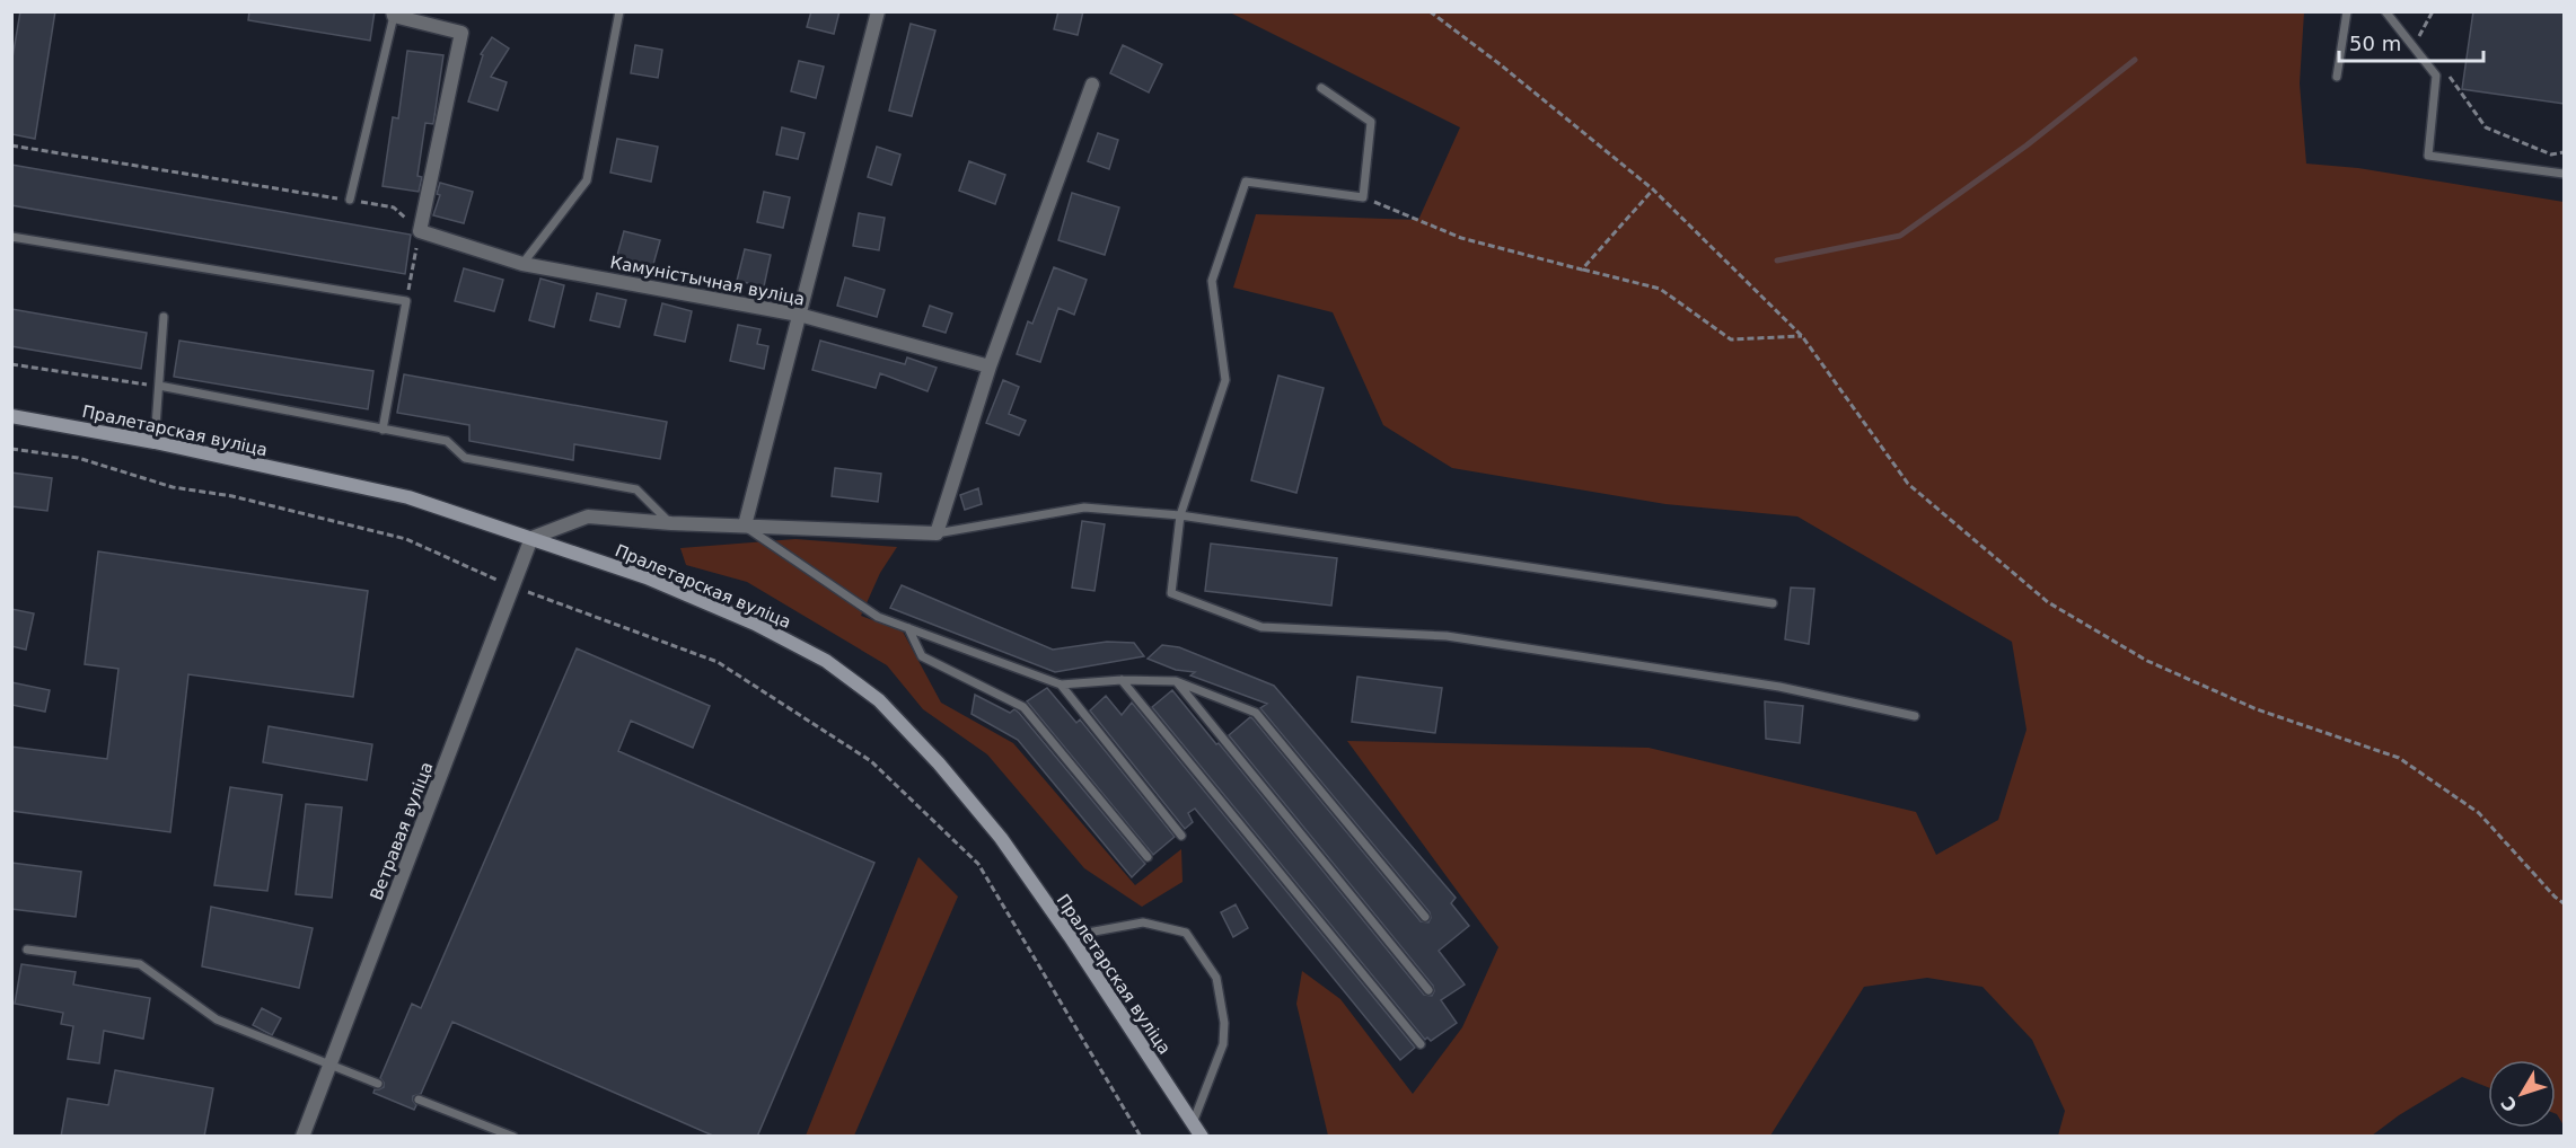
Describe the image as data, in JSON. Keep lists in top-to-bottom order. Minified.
{"streets":{"main road":["Пралетарская вуліца"],"street":["Камуністычная вуліца","Ветравая вуліца"]},"crossings":[["Пралетарская вуліца","Ветравая вуліца"]],"scale_bar":"50 m","north":"bottom left"}
